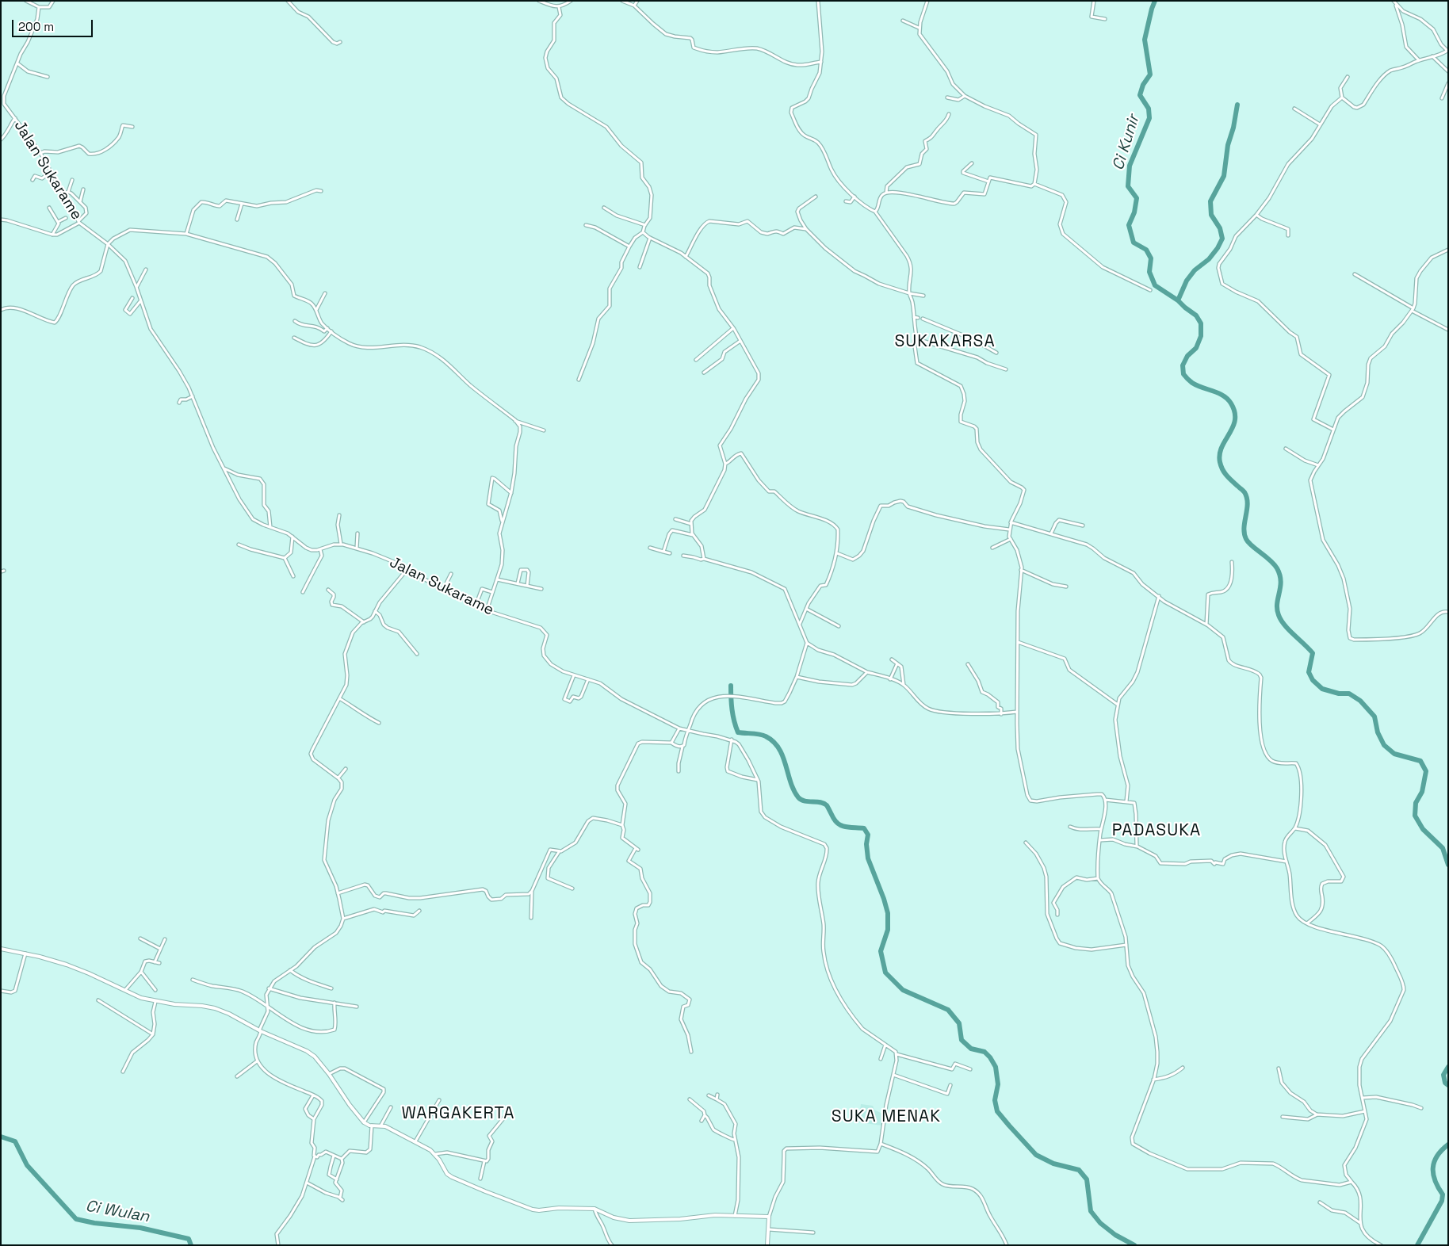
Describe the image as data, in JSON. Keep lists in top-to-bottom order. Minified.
{"streets":{"street":["Jalan Sukarame"]},"districts":["SUKAKARSA","PADASUKA","WARGAKERTA","SUKA MENAK"],"water":["Ci Kunir","Ci Wulan"],"scale_bar":"200 m"}
